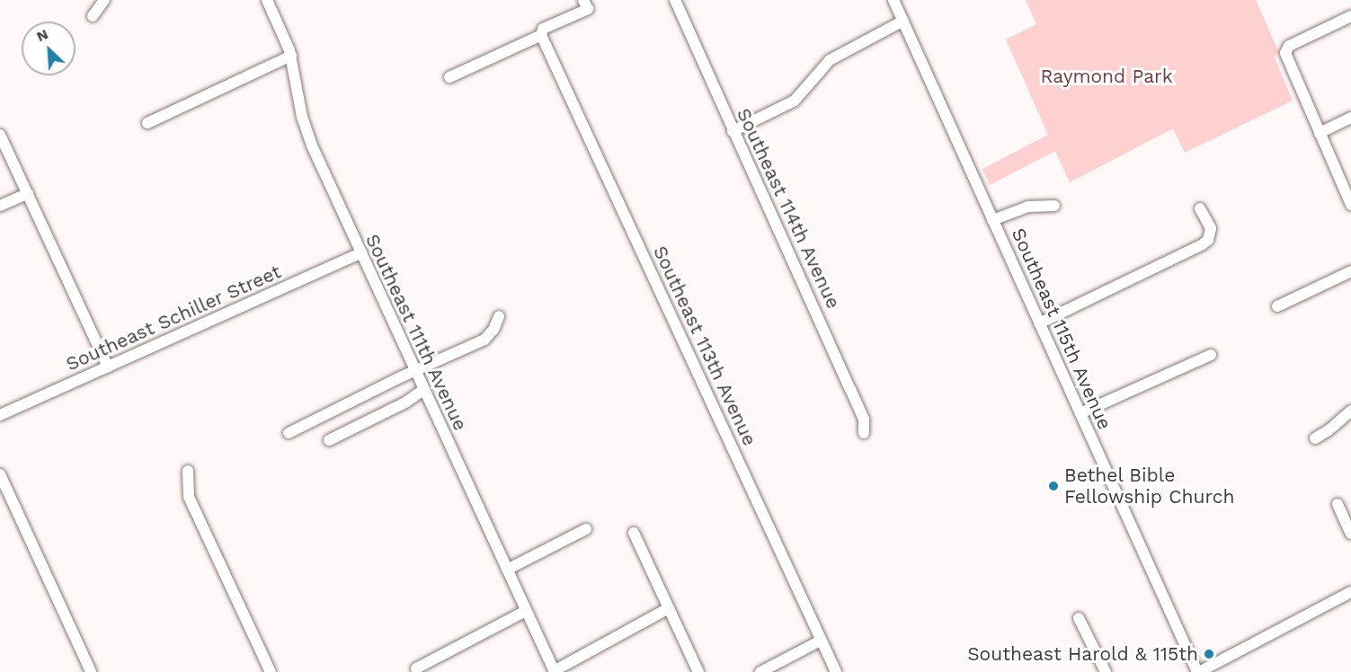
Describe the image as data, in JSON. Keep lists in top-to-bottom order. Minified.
{"streets":{"street":["Southeast 114th Avenue","Southeast Schiller Street","Southeast 115th Avenue","Southeast 111th Avenue","Southeast 113th Avenue"]},"crossings":[["Southeast Schiller Street","Southeast 111th Avenue"]],"parks":["Raymond Park"],"places":["Bethel Bible Fellowship Church","Southeast Harold & 115th"],"north":"top left"}
